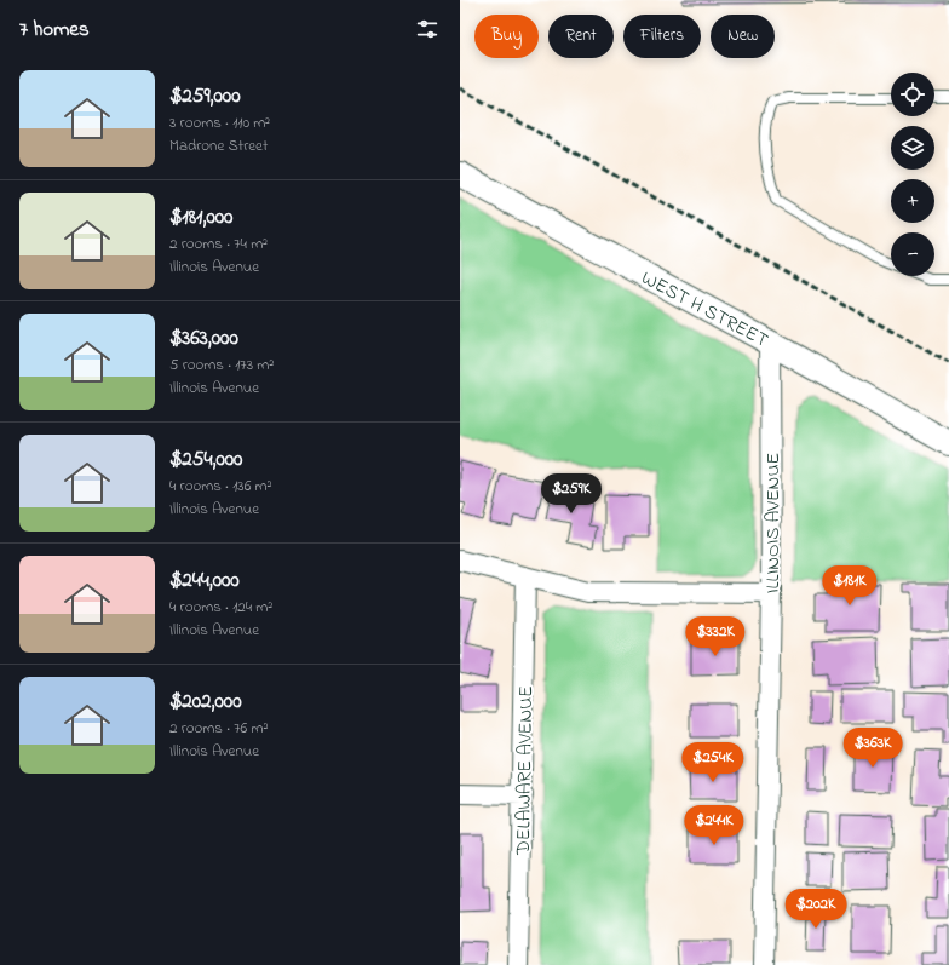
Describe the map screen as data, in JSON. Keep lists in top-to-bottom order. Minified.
{"streets":{"street":["WEST H STREET","ILLINOIS AVENUE","DELAWARE AVENUE"]},"crossings":[["WEST H STREET","ILLINOIS AVENUE"]],"page":{"heading":"7 homes","chip":["Buy","Rent","Filters","New"],"list":[{"name":"$259,000","note":"3 rooms · 110 m² · Madrone Street"},{"name":"$181,000","note":"2 rooms · 74 m² · Illinois Avenue"},{"name":"$363,000","note":"5 rooms · 173 m² · Illinois Avenue"},{"name":"$254,000","note":"4 rooms · 136 m² · Illinois Avenue"},{"name":"$244,000","note":"4 rooms · 124 m² · Illinois Avenue"},{"name":"$202,000","note":"2 rooms · 76 m² · Illinois Avenue"}],"map_buttons":["+","−"],"price":["$259K","$181K","$332K","$363K","$254K","$244K","$202K"]}}
